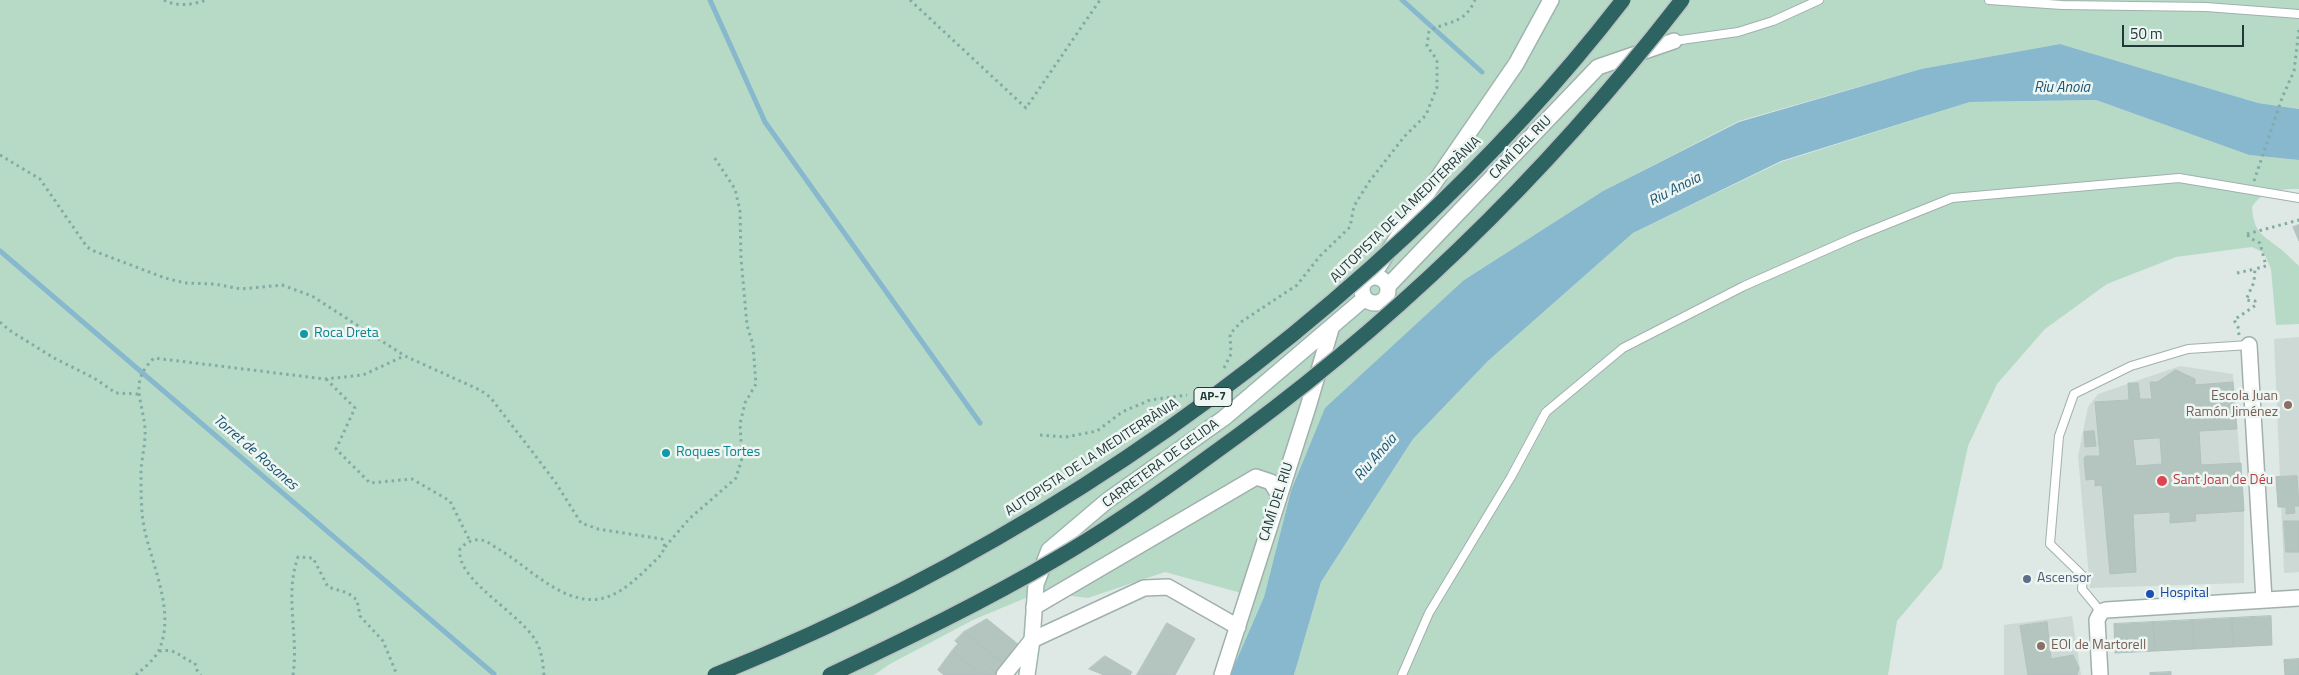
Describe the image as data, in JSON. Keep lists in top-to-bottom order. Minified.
{"streets":{"highway":["AUTOPISTA DE LA MEDITERRÀNIA","AP-7"],"street":["CAMÍ DEL RIU","CARRETERA DE GELIDA"]},"crossings":[["CAMÍ DEL RIU","CARRETERA DE GELIDA"]],"water":["Riu Anoia","Torret de Rosanes"],"places":["Roca Dreta","Escola Juan Ramón Jiménez","Roques Tortes","Sant Joan de Déu","Ascensor","Hospital","EOI de Martorell"],"scale_bar":"50 m"}
